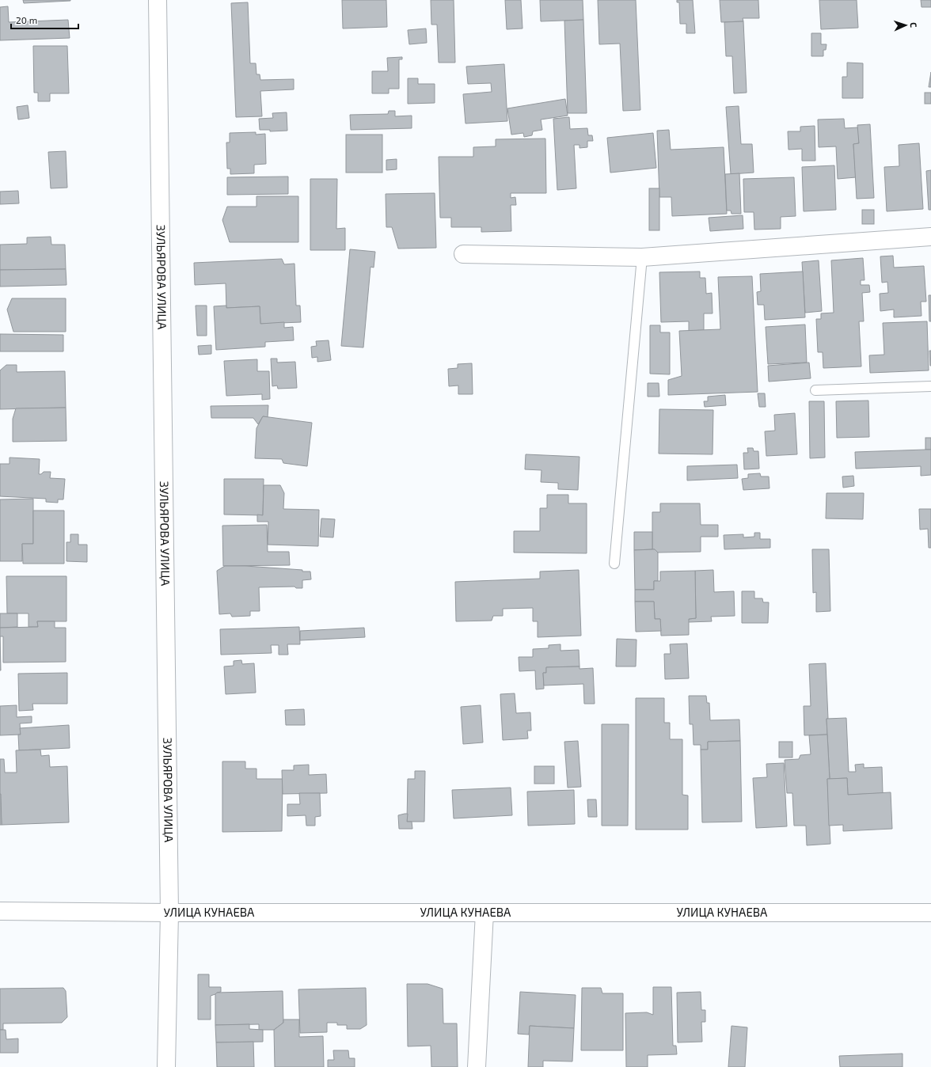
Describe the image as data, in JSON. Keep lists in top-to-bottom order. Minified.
{"streets":{"street":["ЗУЛЬЯРОВА УЛИЦА","УЛИЦА КУНАЕВА"]},"crossings":[["ЗУЛЬЯРОВА УЛИЦА","УЛИЦА КУНАЕВА"]],"scale_bar":"20 m","north":"right"}
